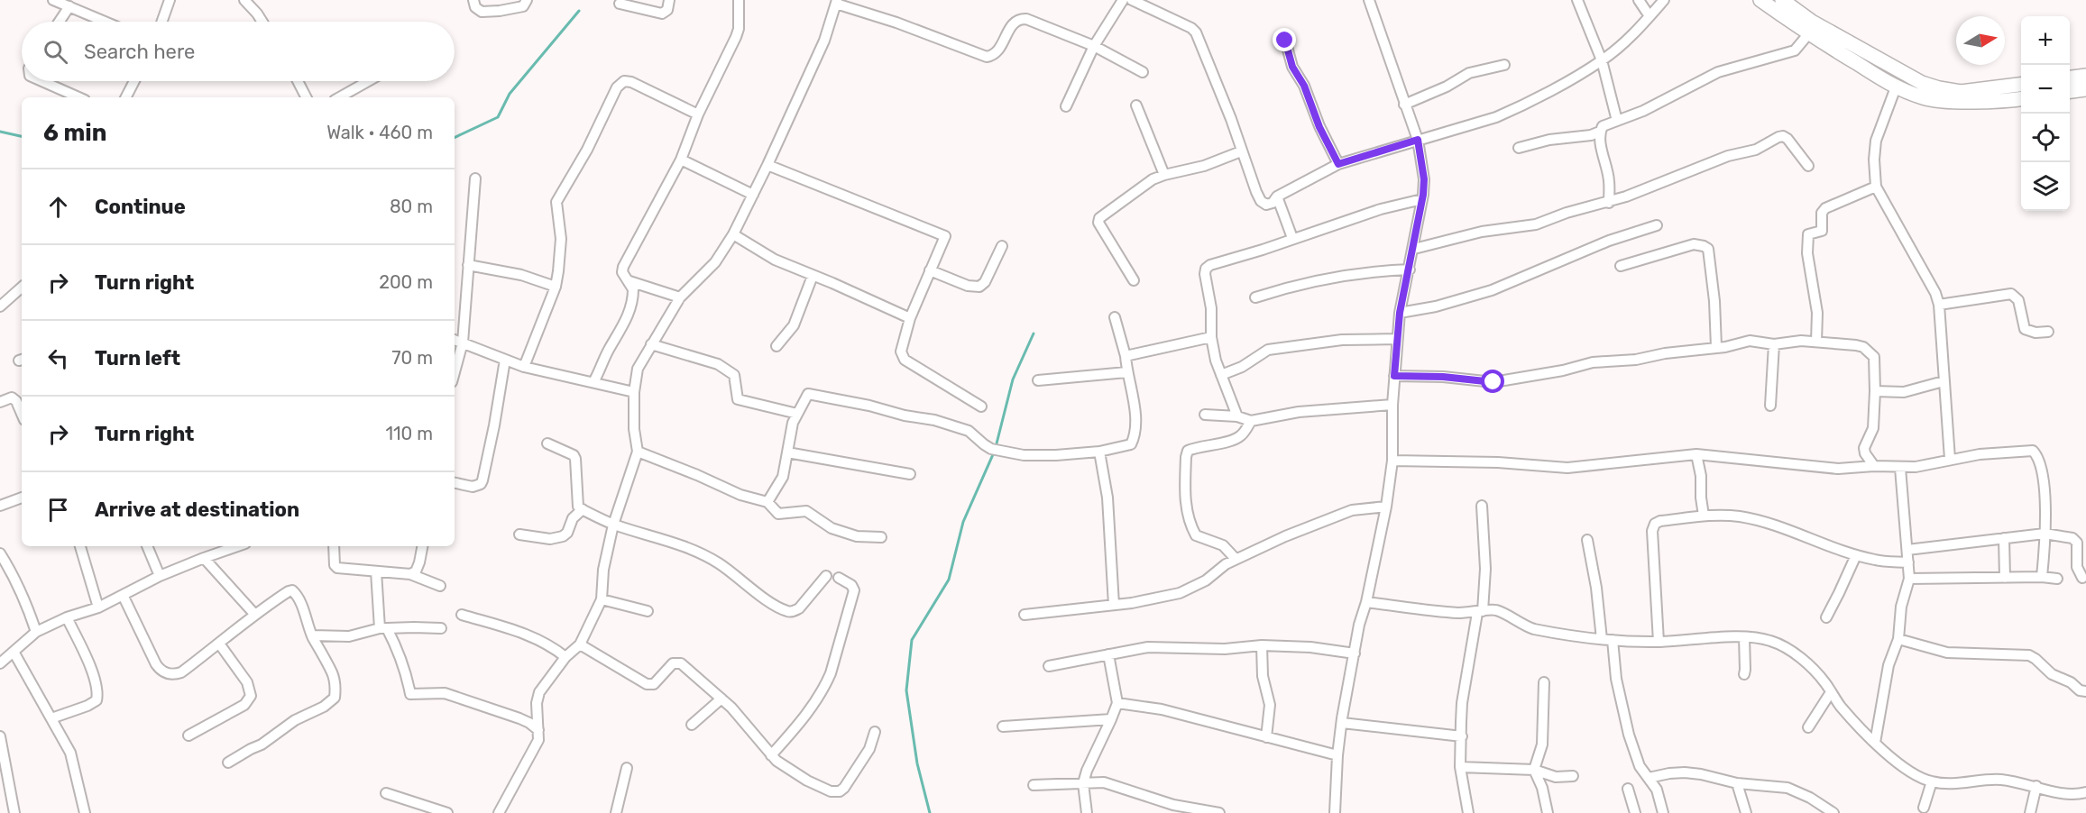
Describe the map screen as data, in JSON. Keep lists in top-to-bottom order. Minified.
{"north":"right","page":{"map_buttons":["+","−"],"search":"Search here","heading":["6 min","Walk · 460 m"],"list":[["Continue","80 m"],["Turn right","200 m"],["Turn left","70 m"],["Turn right","110 m"],"Arrive at destination"]}}
